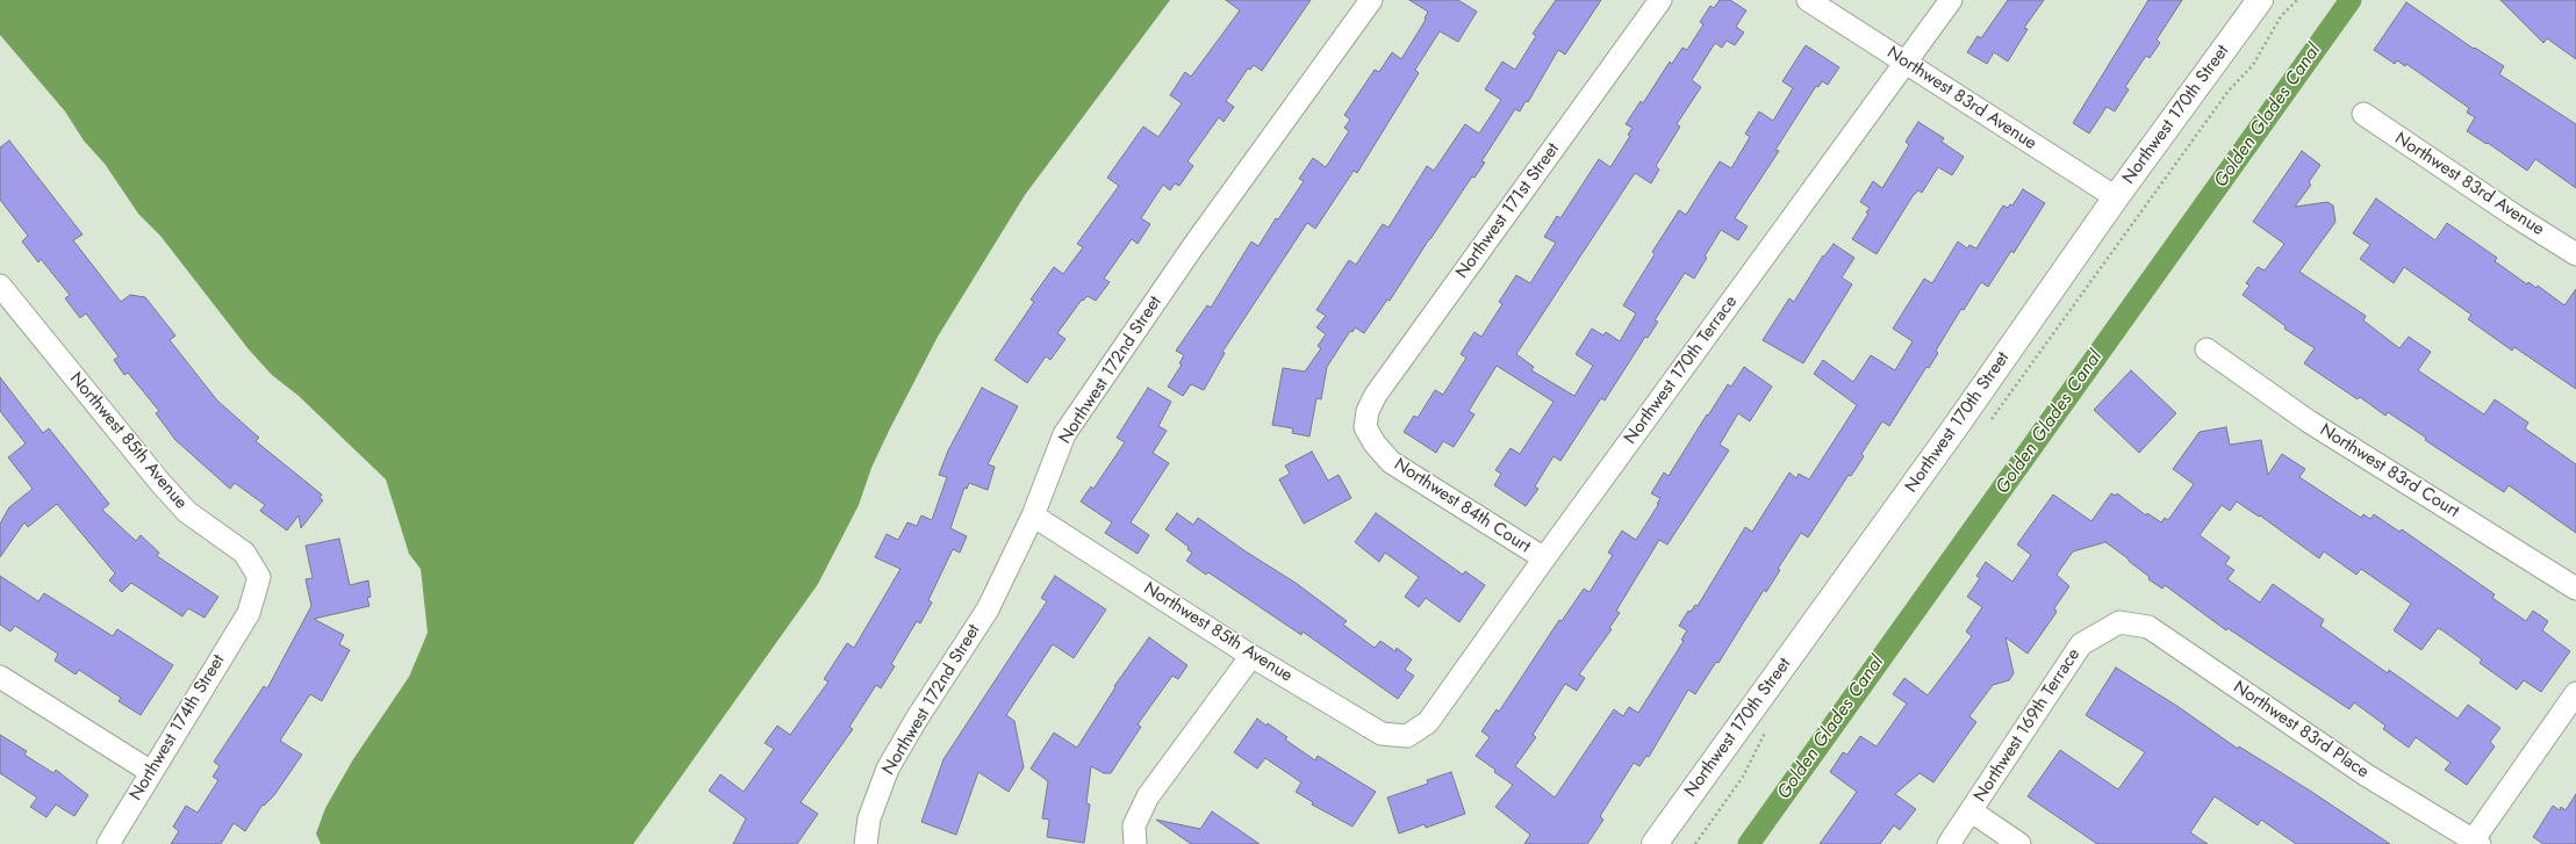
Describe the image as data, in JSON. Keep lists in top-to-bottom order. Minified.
{"streets":{"street":["Northwest 83rd Avenue","Northwest 170th Street","Northwest 171st Street","Northwest 172nd Street","Northwest 170th Terrace","Northwest 85th Avenue","Northwest 83rd Court","Northwest 84th Court","Northwest 169th Terrace","Northwest 174th Street","Northwest 83rd Place"]},"crossings":[["Northwest 83rd Avenue","Northwest 170th Street"],["Northwest 83rd Avenue","Northwest 170th Terrace"],["Northwest 171st Street","Northwest 84th Court"],["Northwest 172nd Street","Northwest 85th Avenue"],["Northwest 170th Terrace","Northwest 85th Avenue"],["Northwest 170th Terrace","Northwest 84th Court"],["Northwest 85th Avenue","Northwest 174th Street"],["Northwest 169th Terrace","Northwest 83rd Place"]],"water":["Golden Glades Canal"]}
